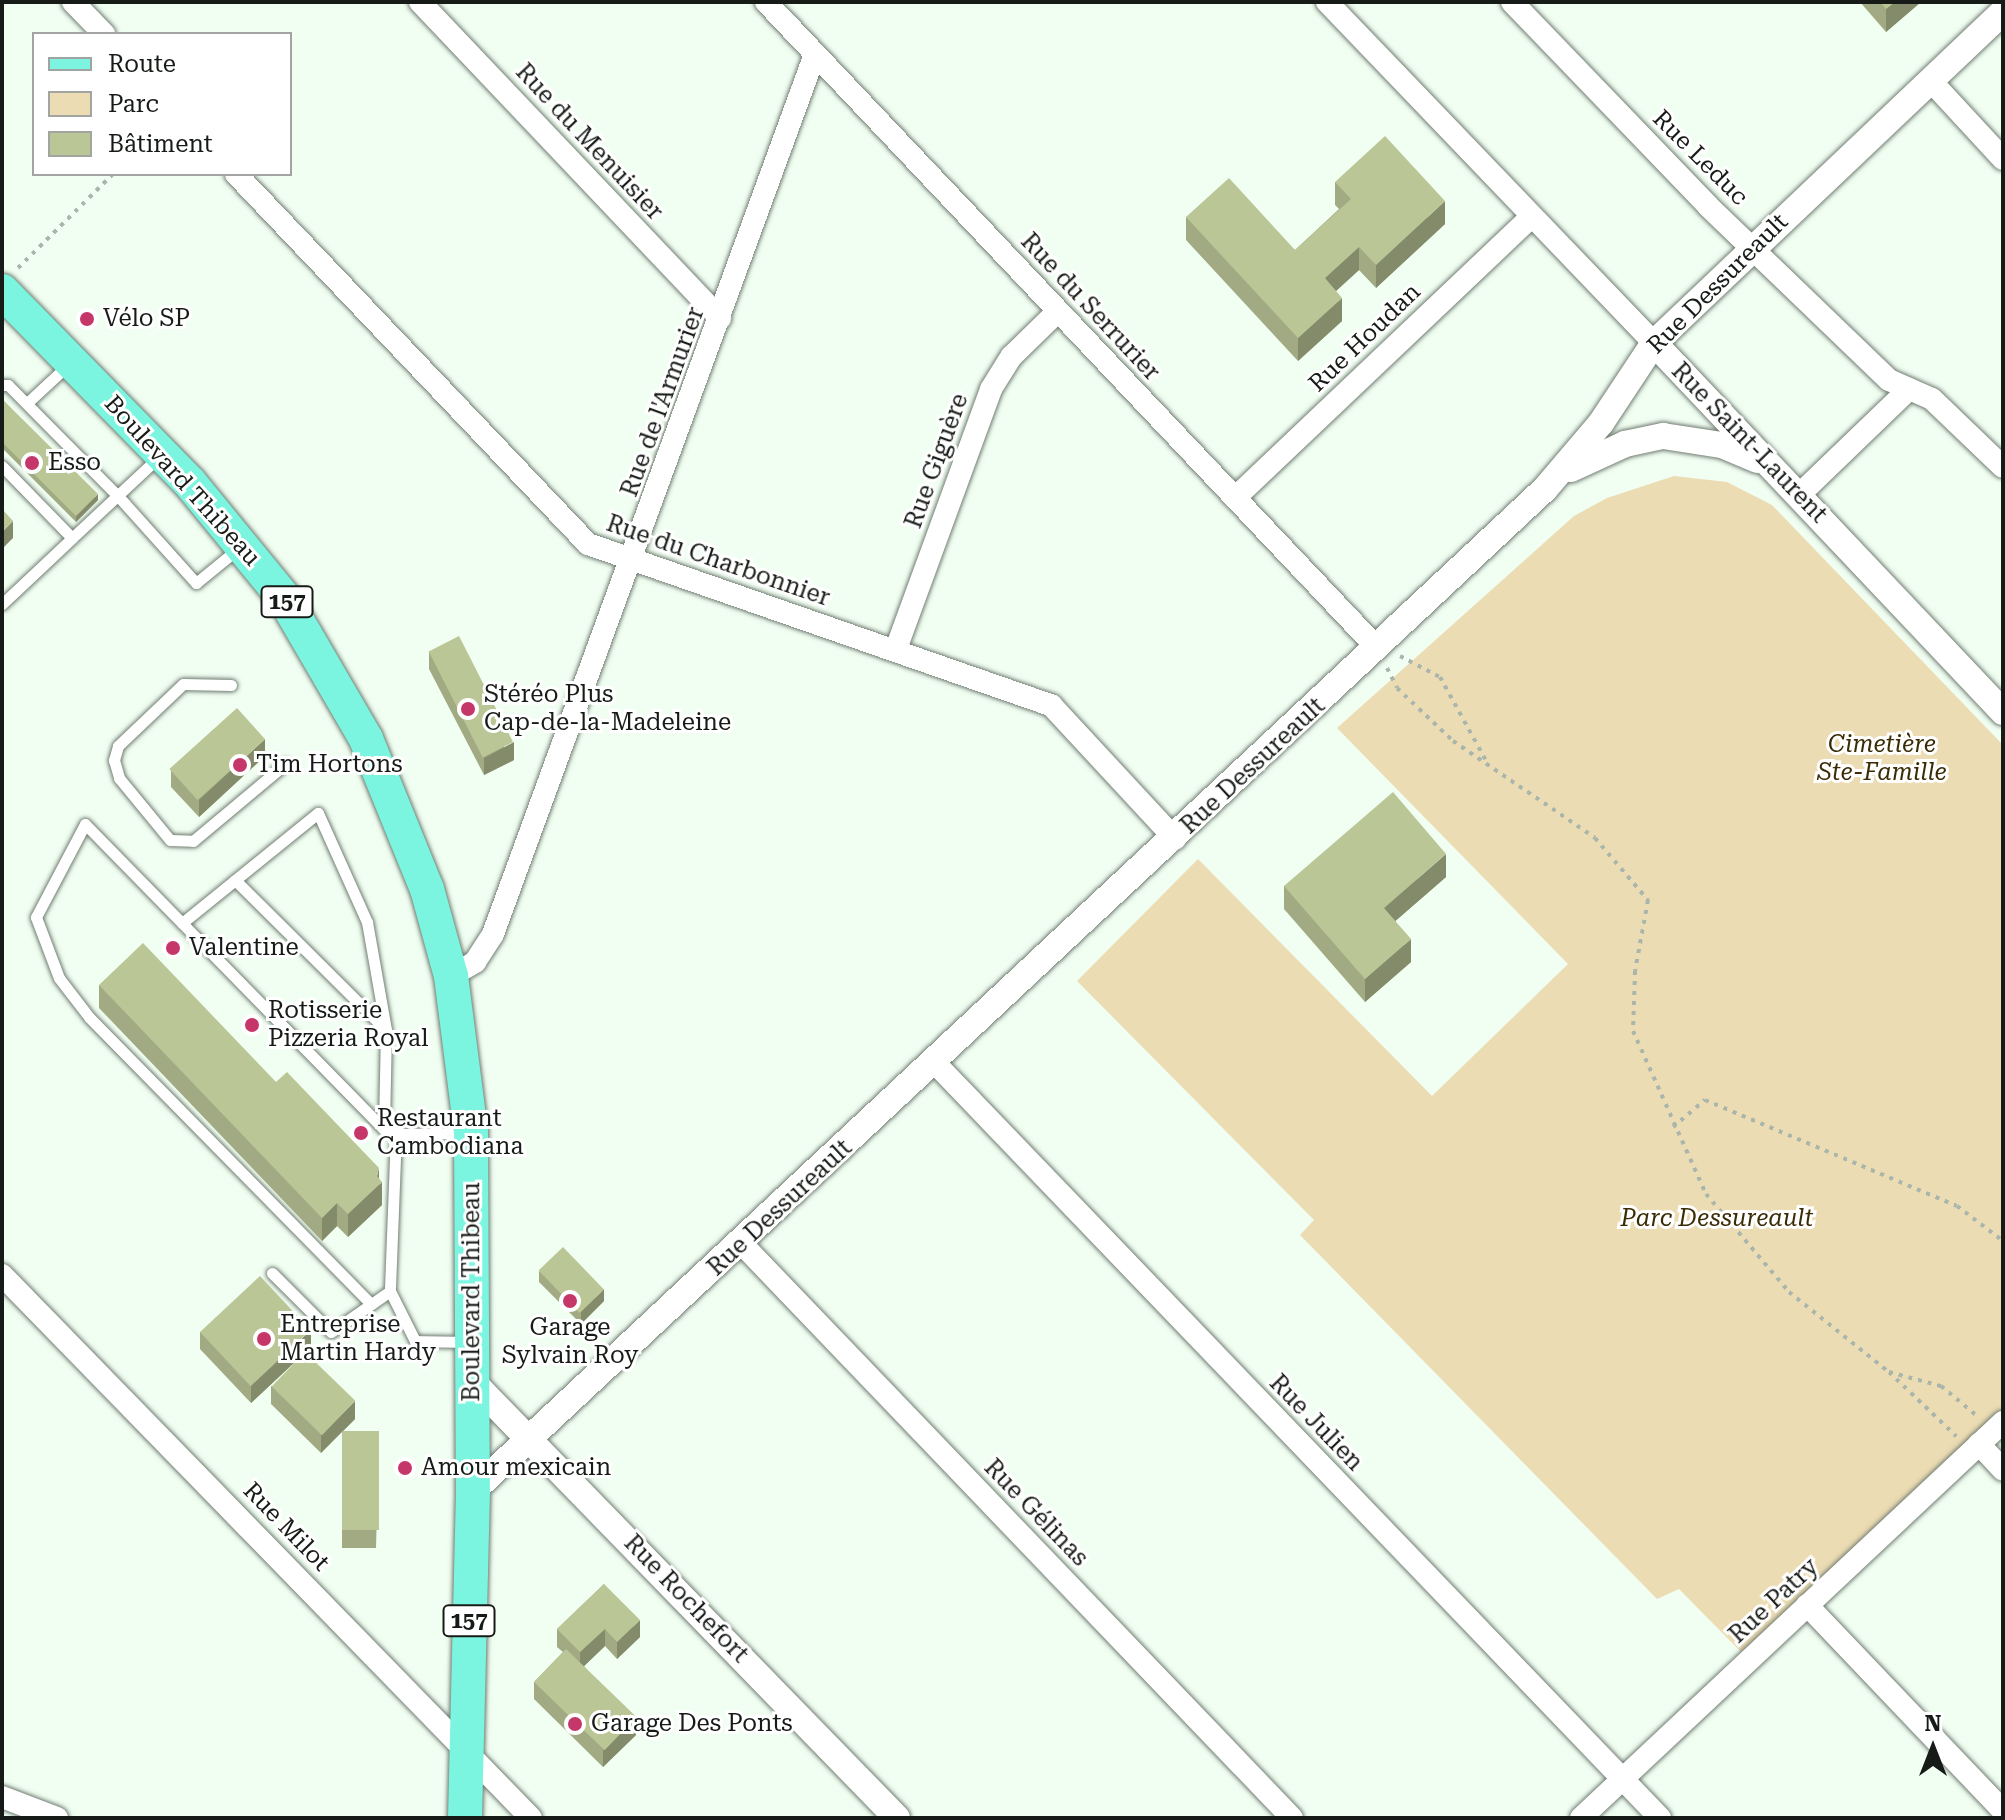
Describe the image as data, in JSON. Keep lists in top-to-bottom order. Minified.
{"streets":{"main road":["Boulevard Thibeau","157"],"street":["Rue du Menuisier","Rue Leduc","Rue Dessureault","Rue du Serrurier","Rue Houdan","Rue de l'Armurier","Rue Saint-Laurent","Rue Giguère","Rue du Charbonnier","Rue Julien","Rue Gélinas","Rue Milot","Rue Rochefort","Rue Patry"]},"crossings":[["Rue du Menuisier","Rue de l'Armurier"],["Rue Leduc","Rue Dessureault"],["Rue Dessureault","Rue du Serrurier"],["Rue Dessureault","Rue Saint-Laurent"],["Rue Dessureault","Boulevard Thibeau"],["Rue Dessureault","Rue du Charbonnier"],["Rue Dessureault","Rue Julien"],["Rue Dessureault","Rue Gélinas"],["Rue Dessureault","Rue Rochefort"],["Rue du Serrurier","Rue Houdan"],["Rue du Serrurier","Rue de l'Armurier"],["Rue du Serrurier","Rue Giguère"],["Rue Houdan","Rue Saint-Laurent"],["Rue de l'Armurier","Boulevard Thibeau"],["Rue de l'Armurier","Rue du Charbonnier"],["Rue Giguère","Rue du Charbonnier"],["Boulevard Thibeau","Rue Milot"],["Boulevard Thibeau","Rue Rochefort"],["Rue Julien","Rue Patry"]],"parks":["Cimetière Ste-Famille","Parc Dessureault"],"places":["Vélo SP","Esso","Stéréo Plus Cap-de-la-Madeleine","Tim Hortons","Valentine","Rotisserie Pizzeria Royal","Restaurant Cambodiana","Garage Sylvain Roy","Entreprise Martin Hardy","Amour mexicain","Garage Des Ponts"],"legend":["Route","Parc","Bâtiment"],"north":"top"}
